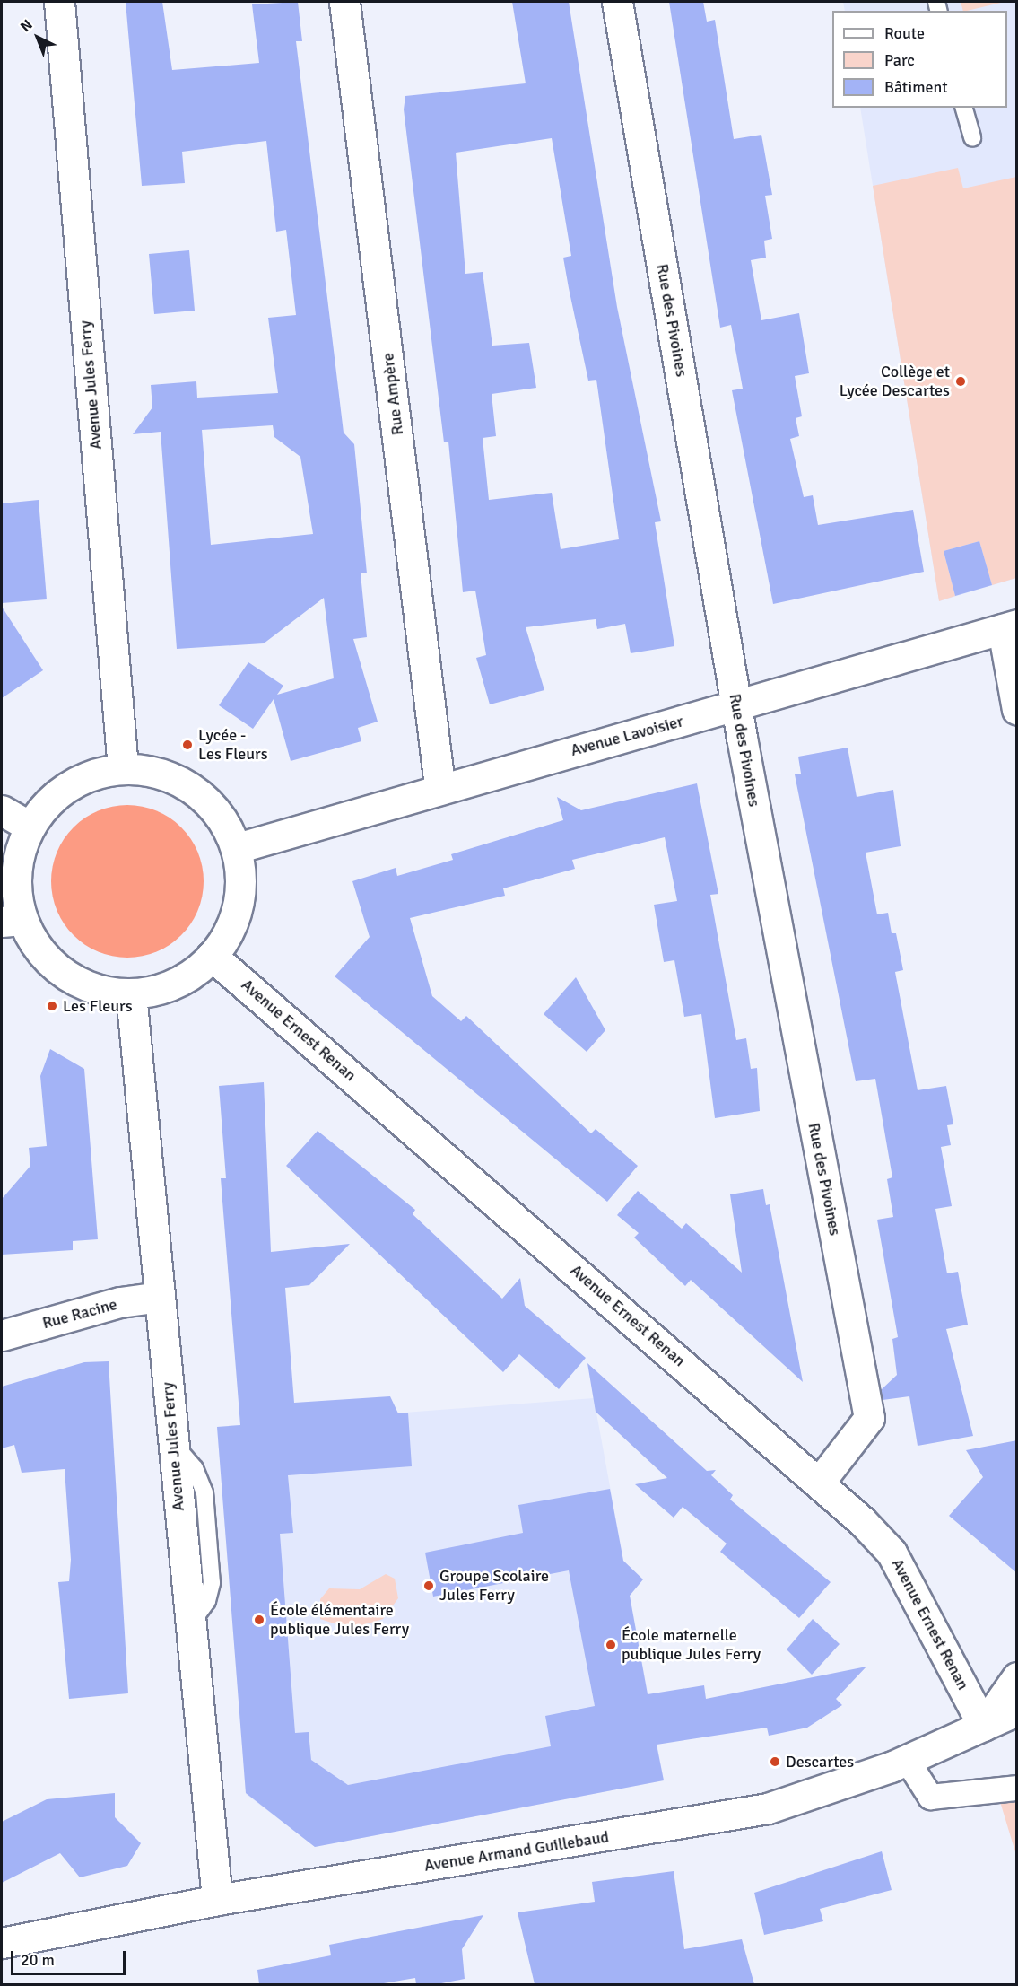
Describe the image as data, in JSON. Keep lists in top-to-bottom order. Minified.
{"streets":{"street":["Rue des Pivoines","Avenue Jules Ferry","Rue Ampère","Avenue Lavoisier","Avenue Ernest Renan","Rue Racine","Avenue Armand Guillebaud"]},"crossings":[["Rue des Pivoines","Avenue Lavoisier"],["Rue des Pivoines","Avenue Ernest Renan"],["Avenue Jules Ferry","Rue Racine"],["Avenue Jules Ferry","Avenue Armand Guillebaud"],["Rue Ampère","Avenue Lavoisier"],["Avenue Ernest Renan","Avenue Armand Guillebaud"]],"places":["Collège et Lycée Descartes","Lycée - Les Fleurs","Les Fleurs","Groupe Scolaire Jules Ferry","École élémentaire publique Jules Ferry","École maternelle publique Jules Ferry","Descartes"],"legend":["Route","Parc","Bâtiment"],"scale_bar":"20 m","north":"top left"}
